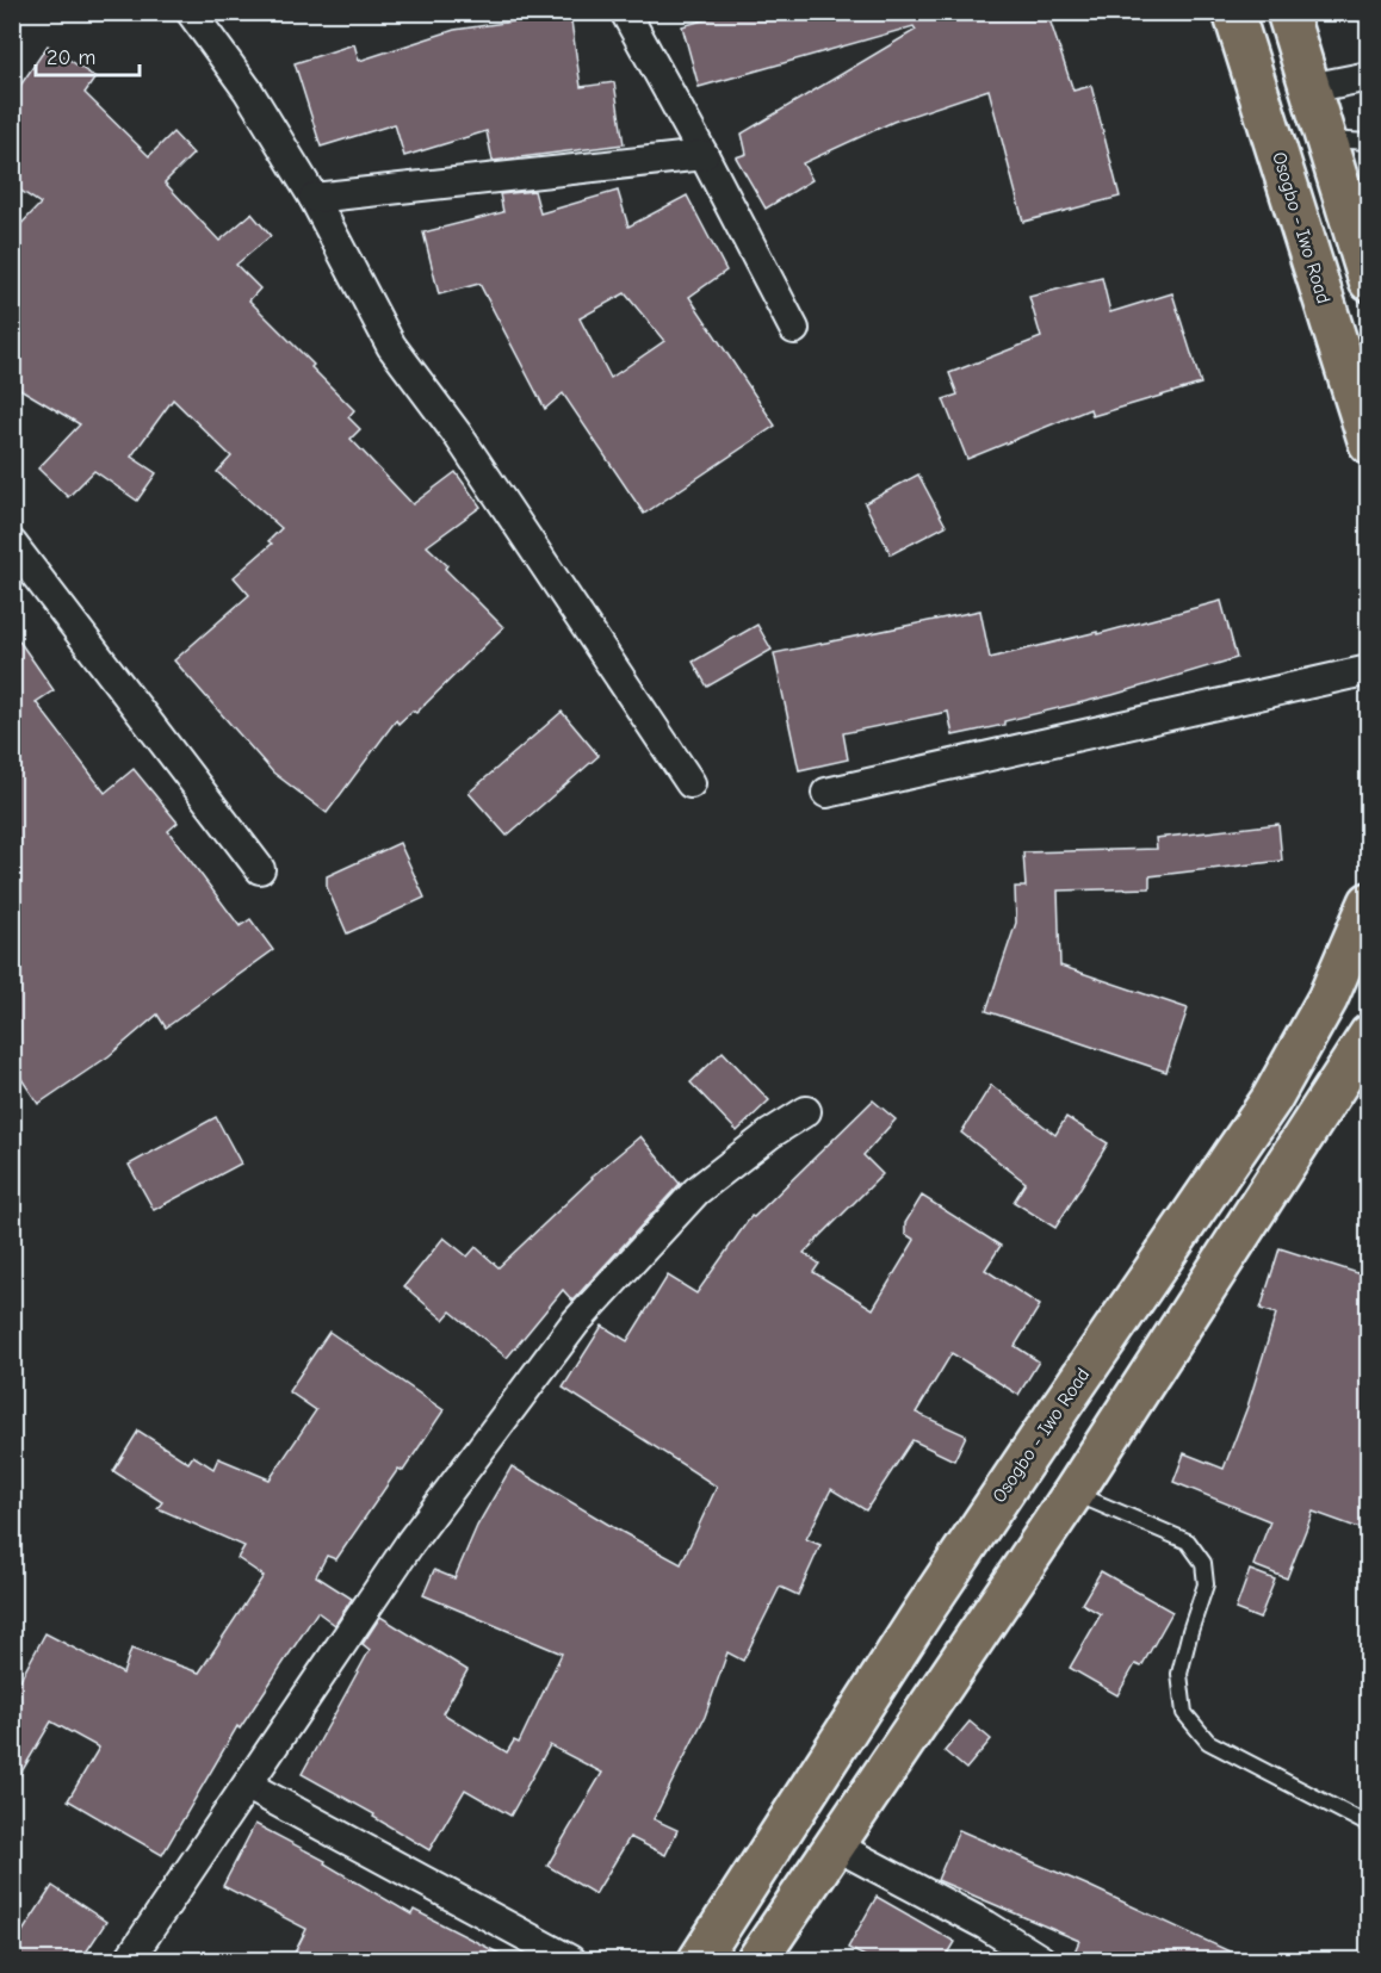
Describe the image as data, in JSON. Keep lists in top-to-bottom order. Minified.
{"streets":{"main road":["Osogbo - Iwo Road"]},"scale_bar":"20 m"}
